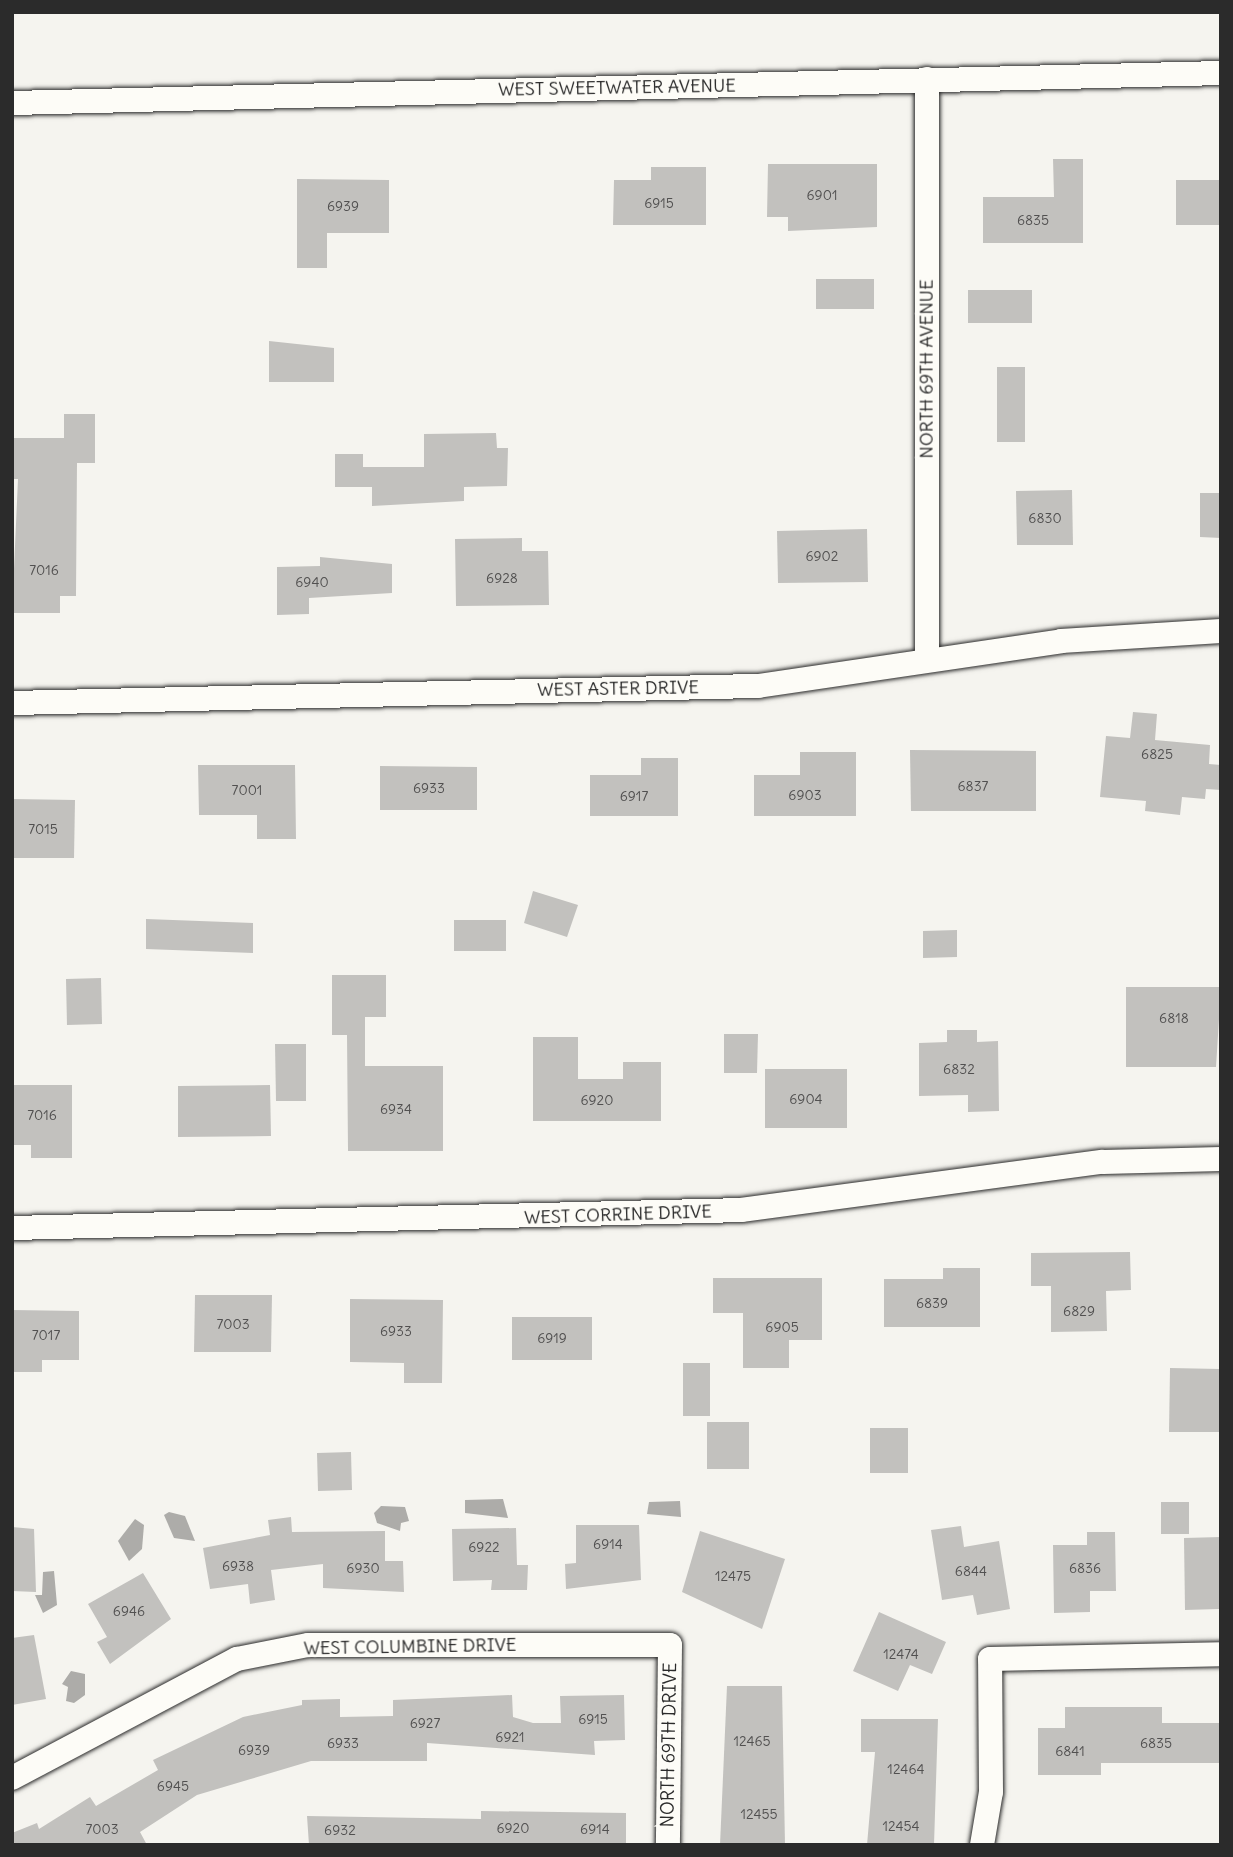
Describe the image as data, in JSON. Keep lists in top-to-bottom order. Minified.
{"streets":{"street":["WEST SWEETWATER AVENUE","NORTH 69TH AVENUE","WEST ASTER DRIVE","WEST CORRINE DRIVE","WEST COLUMBINE DRIVE","NORTH 69TH DRIVE"]},"crossings":[["WEST SWEETWATER AVENUE","NORTH 69TH AVENUE"],["NORTH 69TH AVENUE","WEST ASTER DRIVE"],["WEST COLUMBINE DRIVE","NORTH 69TH DRIVE"]],"house_numbers":["6901","6915","6939","6835","6830","6902","7016","6928","6940","6825","6837","6933","7001","6903","6917","7015","6818","6832","6904","6920","6934","7016","6839","6829","7003","6905","6933","7017","6919","6914","6922","6938","6930","6836","6844","12475","6946","12474","6915","6927","6921","12465","6933","6835","6939","6841","12464","6945","12455","12454","6920","7003","6914","6932"]}
